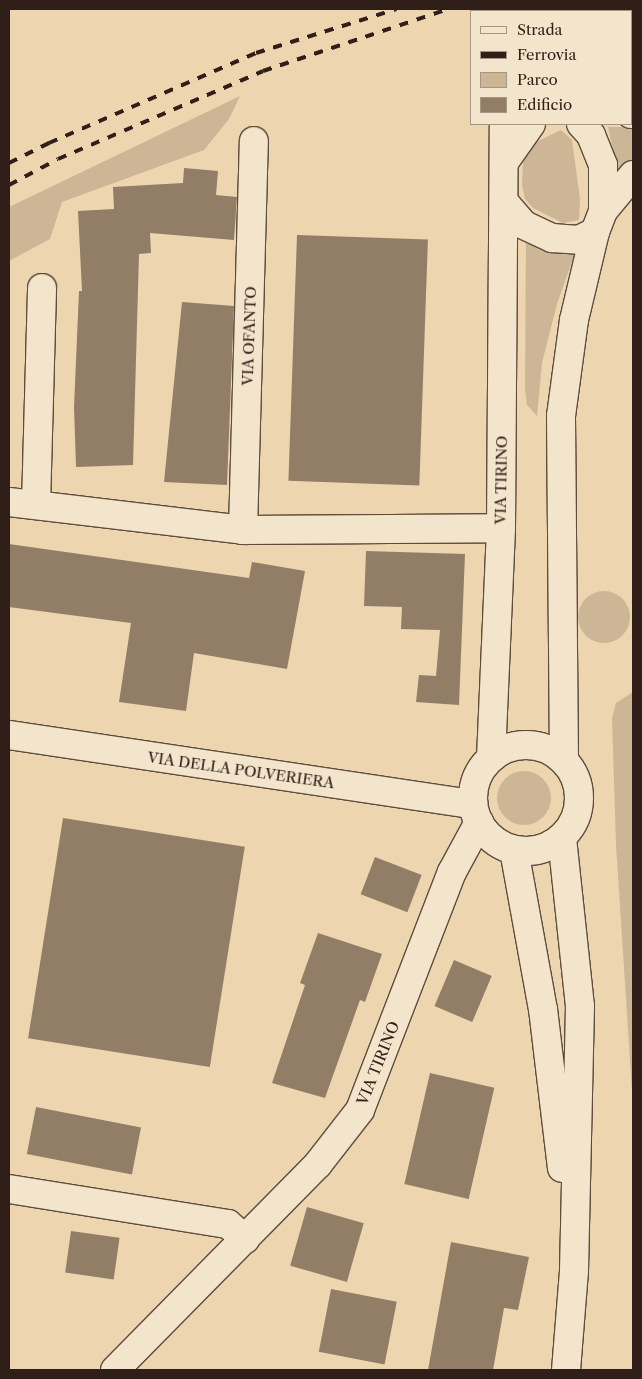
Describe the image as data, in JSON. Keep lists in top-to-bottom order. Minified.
{"streets":{"street":["VIA OFANTO","VIA TIRINO","VIA DELLA POLVERIERA"]},"crossings":[["VIA TIRINO","VIA DELLA POLVERIERA"]],"legend":["Strada","Ferrovia","Parco","Edificio"]}
